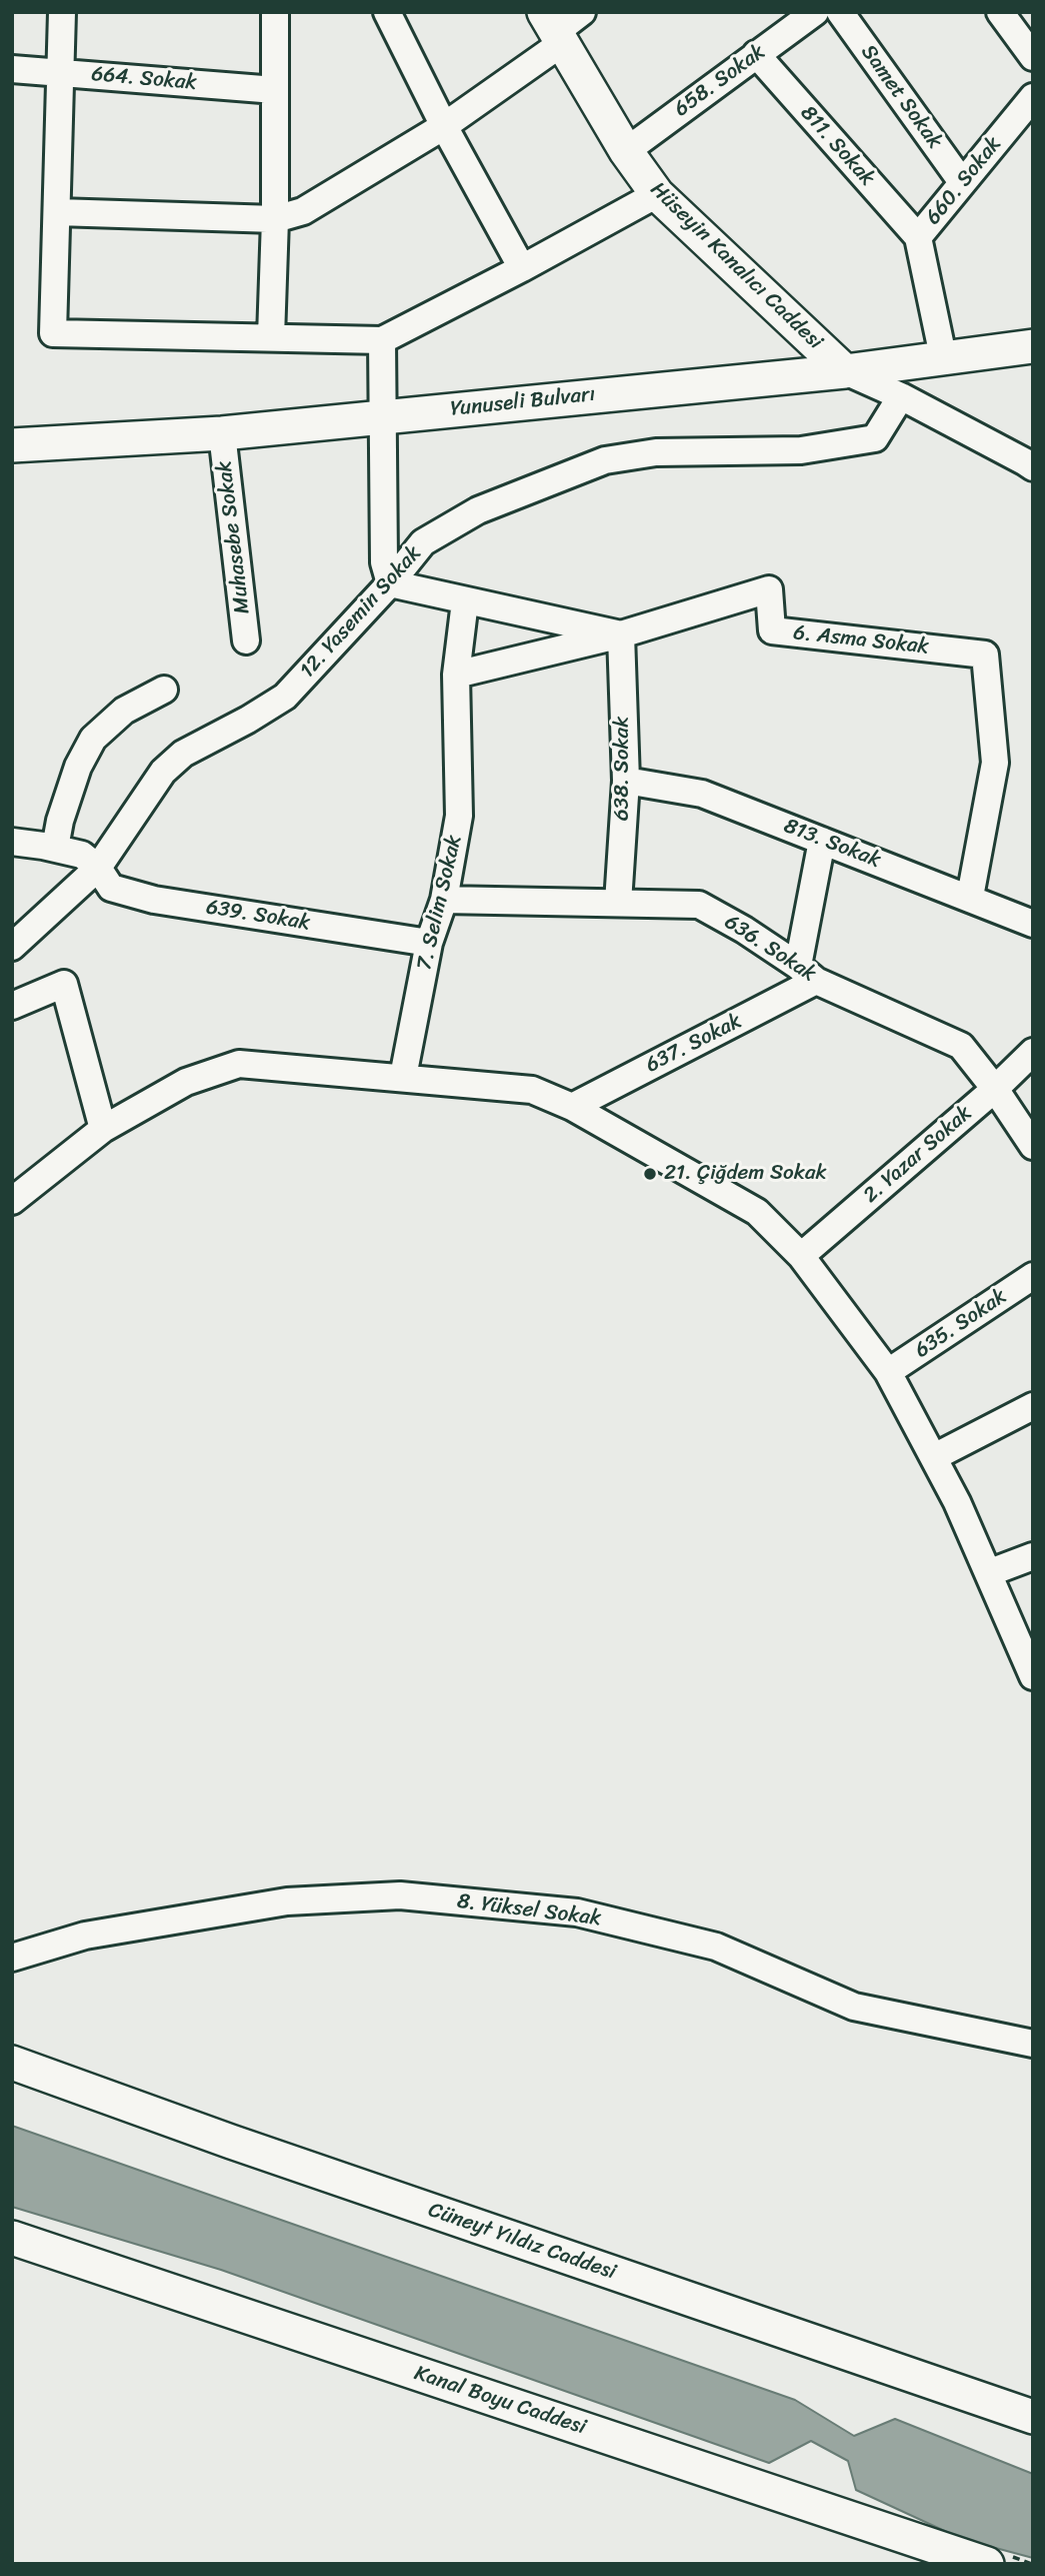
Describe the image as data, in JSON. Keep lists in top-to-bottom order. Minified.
{"streets":{"main road":["Hüseyin Kanalıcı Caddesi","Yunuseli Bulvarı","Cüneyt Yıldız Caddesi","Kanal Boyu Caddesi"],"street":["664. Sokak","658. Sokak","Samet Sokak","811. Sokak","660. Sokak","Muhasebe Sokak","12. Yasemin Sokak","6. Asma Sokak","638. Sokak","813. Sokak","7. Selim Sokak","639. Sokak","636. Sokak","637. Sokak","2. Yazar Sokak","635. Sokak","8. Yüksel Sokak"]},"crossings":[["658. Sokak","811. Sokak"],["658. Sokak","Hüseyin Kanalıcı Caddesi"],["Samet Sokak","660. Sokak"],["811. Sokak","660. Sokak"],["660. Sokak","Yunuseli Bulvarı"],["Hüseyin Kanalıcı Caddesi","Yunuseli Bulvarı"],["Yunuseli Bulvarı","Muhasebe Sokak"],["12. Yasemin Sokak","639. Sokak"],["6. Asma Sokak","638. Sokak"],["6. Asma Sokak","813. Sokak"],["6. Asma Sokak","7. Selim Sokak"],["638. Sokak","813. Sokak"],["638. Sokak","636. Sokak"],["7. Selim Sokak","639. Sokak"],["7. Selim Sokak","636. Sokak"],["636. Sokak","637. Sokak"],["636. Sokak","2. Yazar Sokak"]],"places":["21. Çiğdem Sokak"]}
